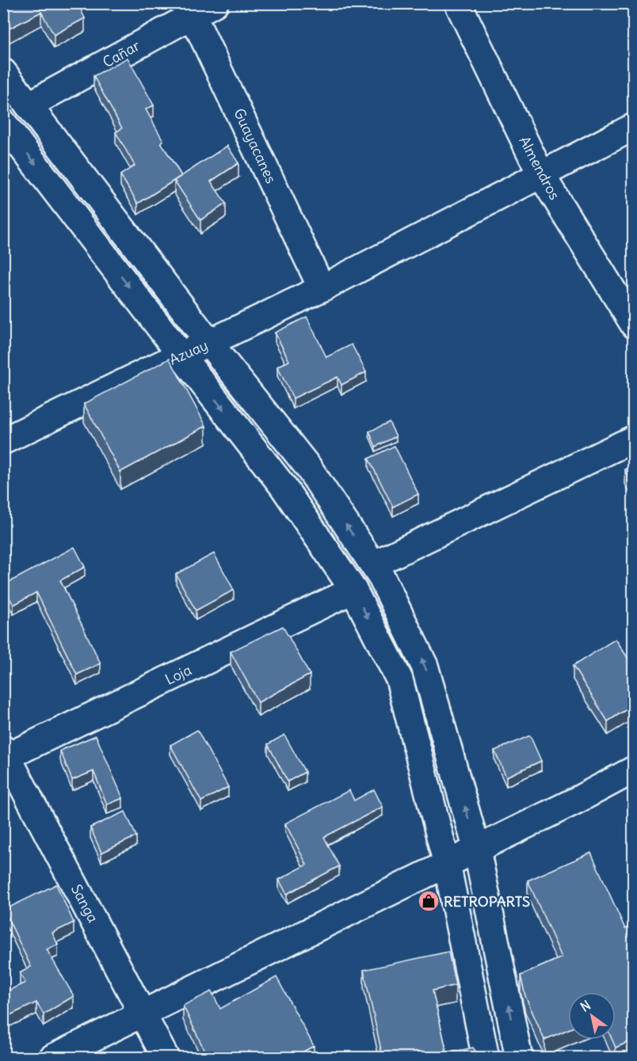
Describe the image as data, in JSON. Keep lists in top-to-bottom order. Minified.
{"streets":{"street":["Cañar","Guayacanes","Almendros","Azuay","Loja","Sanga"]},"crossings":[["Cañar","Guayacanes"],["Guayacanes","Azuay"],["Almendros","Azuay"],["Loja","Sanga"]],"places":{"shop":["RETROPARTS"]},"north":"top left"}
